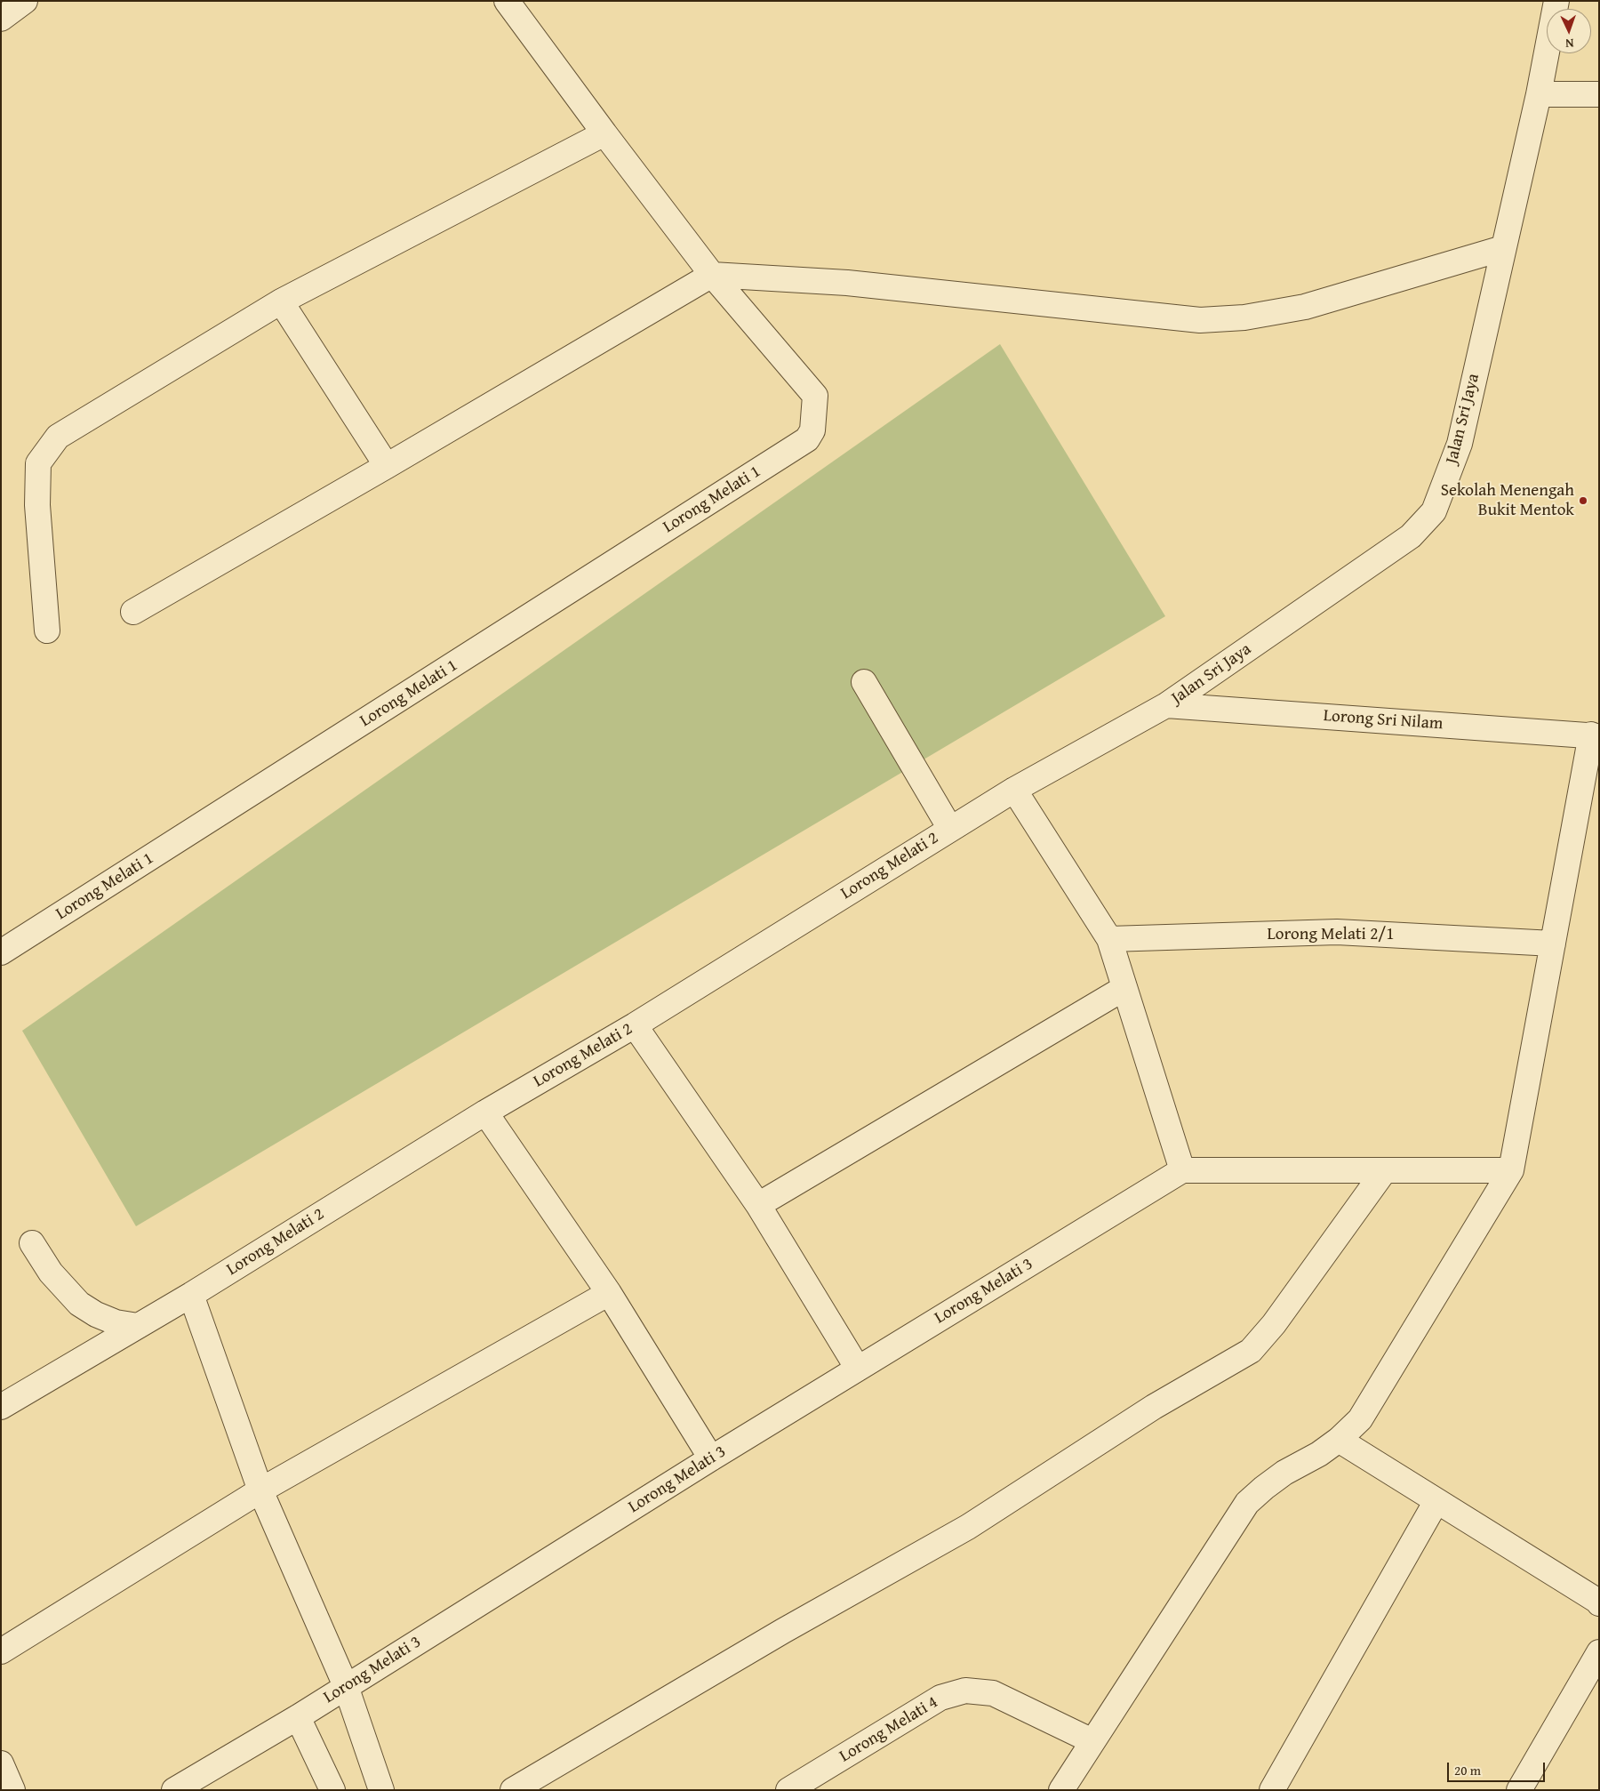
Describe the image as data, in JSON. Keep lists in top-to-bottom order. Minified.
{"streets":{"street":["Jalan Sri Jaya","Lorong Melati 1","Lorong Sri Nilam","Lorong Melati 2","Lorong Melati 2/1","Lorong Melati 3","Lorong Melati 4"]},"crossings":[["Jalan Sri Jaya","Lorong Sri Nilam"],["Jalan Sri Jaya","Lorong Melati 2"],["Lorong Sri Nilam","Lorong Melati 2"]],"places":["Sekolah Menengah Bukit Mentok"],"scale_bar":"20 m","north":"bottom"}
